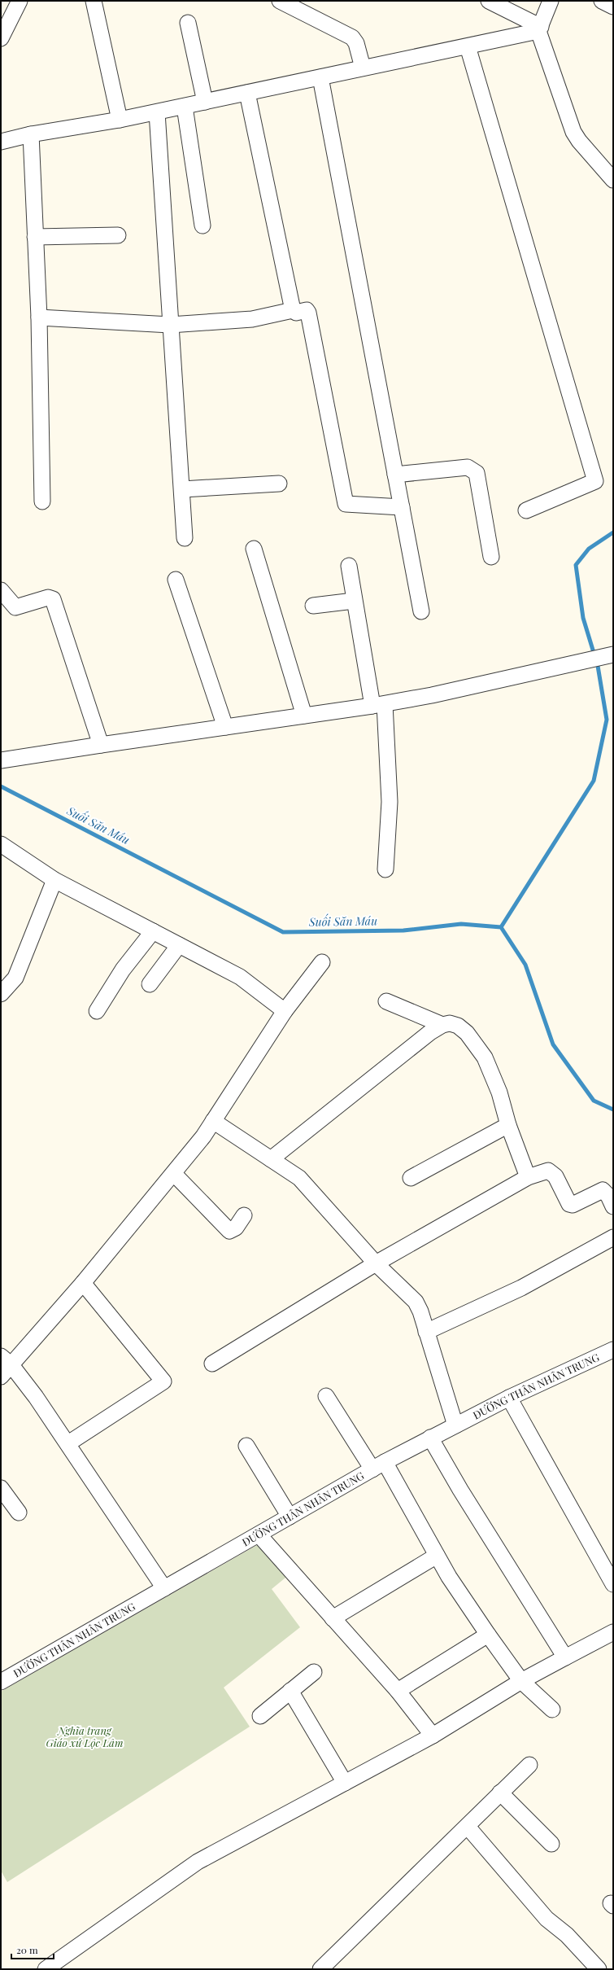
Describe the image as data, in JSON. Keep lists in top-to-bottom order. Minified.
{"streets":{"street":["ĐƯỜNG THÂN NHÂN TRUNG"]},"water":["Suối Săn Máu"],"parks":["Nghĩa trang Giáo xứ Lộc Lâm"],"scale_bar":"20 m"}
